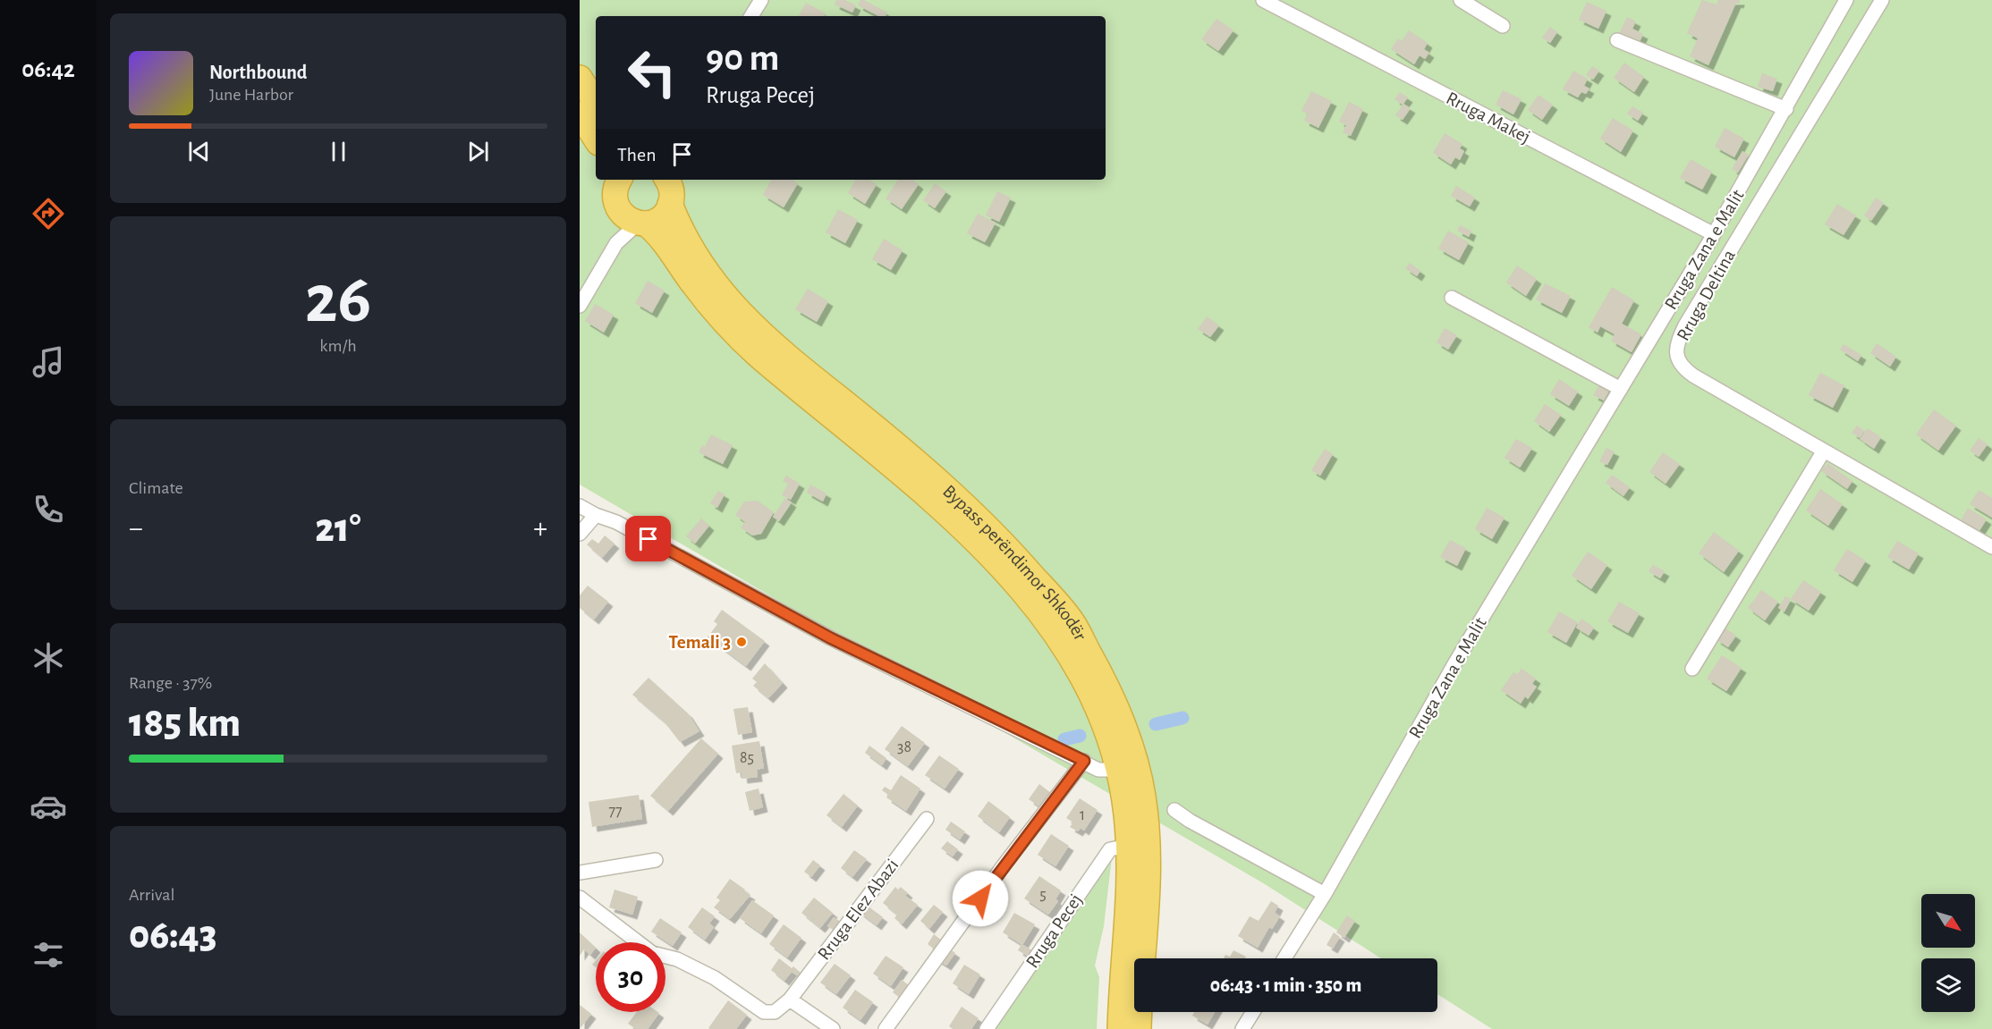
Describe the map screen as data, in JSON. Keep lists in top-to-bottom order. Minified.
{"streets":{"highway":["Bypass perëndimor Shkodër"],"street":["Rruga Makej","Rruga Zana e Malit","Rruga Deltina","Rruga Elez Abazi","Rruga Pecej"]},"crossings":[["Rruga Makej","Rruga Zana e Malit"],["Bypass perëndimor Shkodër","Rruga Pecej"]],"places":["Temali 3"],"house_numbers":["38","85","77","1","5"],"north":"bottom right","page":{"tabs":"06:42","turn":["90 m","Rruga Pecej"],"song":["Northbound","June Harbor"],"then":"Then","tile":[["26","km/h"],"Climate",["Range · 37%","185 km"],["Arrival","06:43"]],"heat":["−","21°","+"],"limit":"30","trip":"06:43 · 1 min · 350 m"}}
